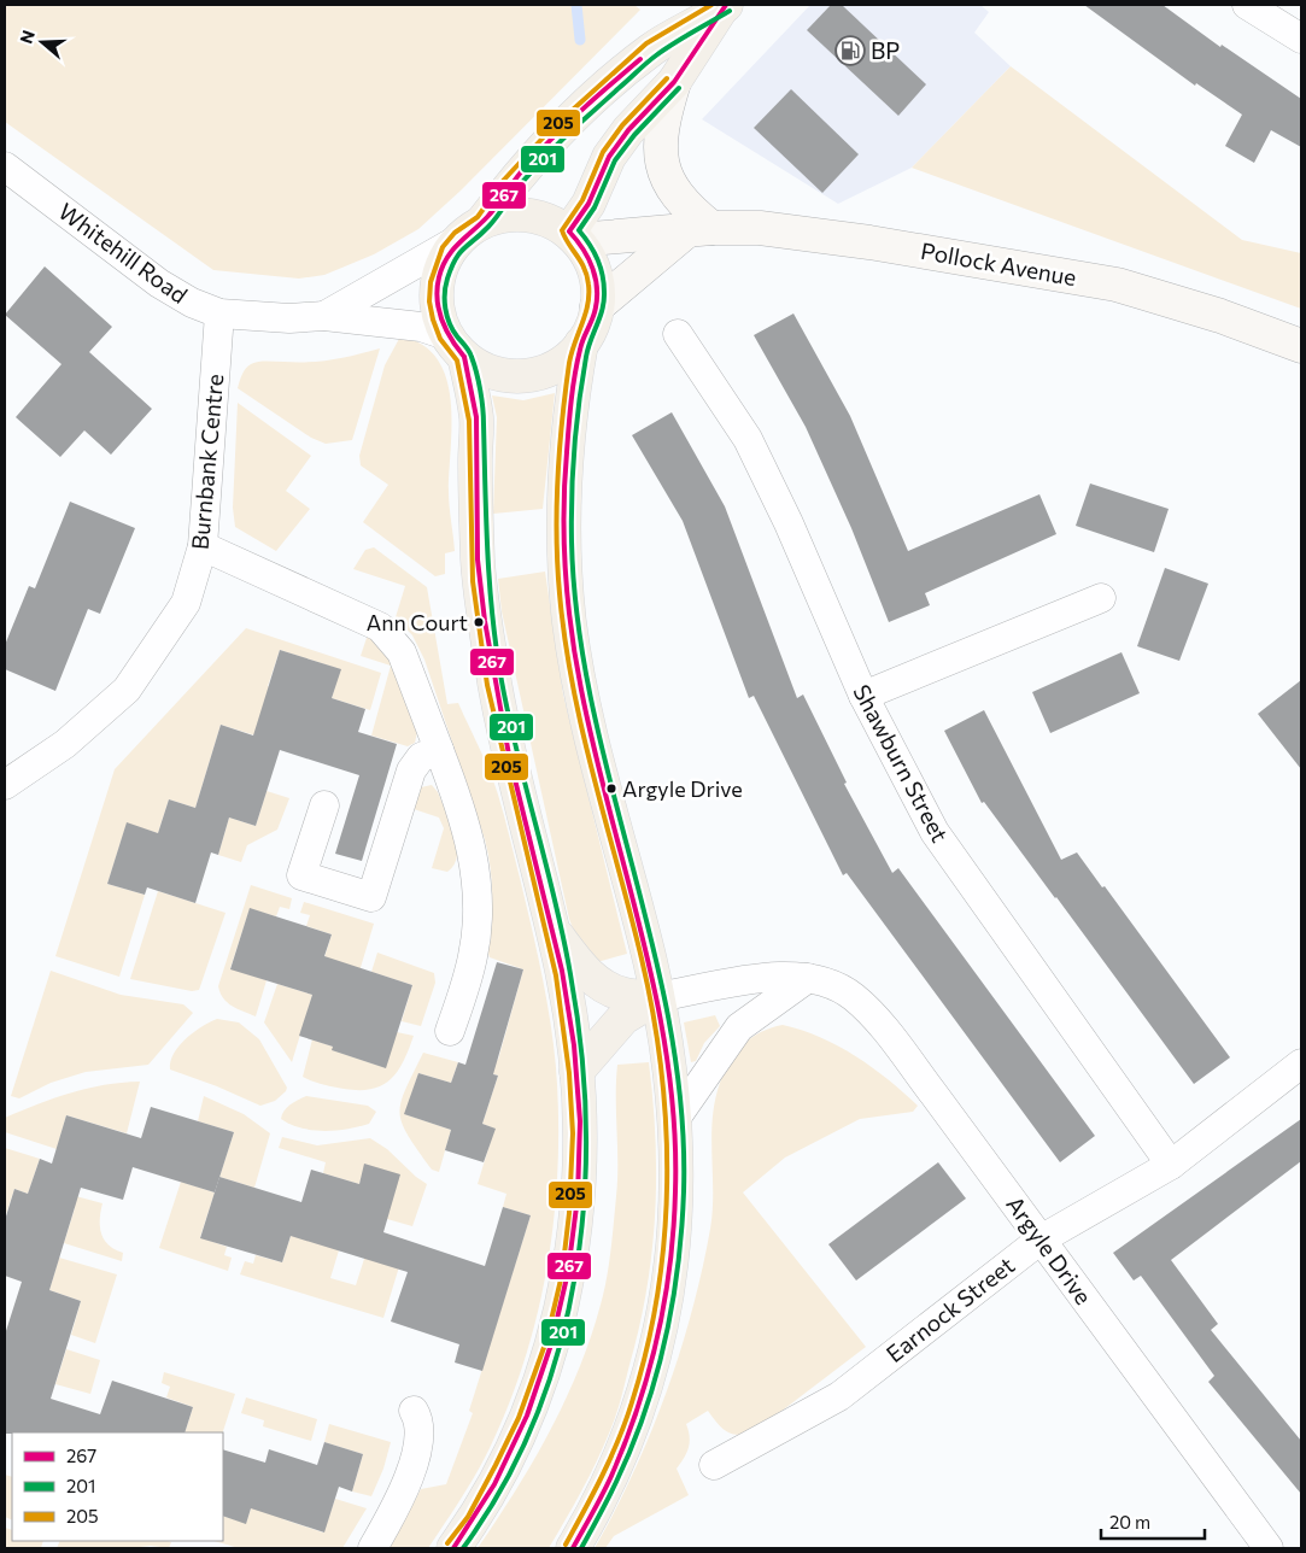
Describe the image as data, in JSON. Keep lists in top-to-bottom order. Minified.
{"streets":{"street":["Whitehill Road","Pollock Avenue","Burnbank Centre","Shawburn Street","Argyle Drive","Earnock Street"]},"crossings":[["Whitehill Road","Pollock Avenue"],["Whitehill Road","Burnbank Centre"],["Shawburn Street","Earnock Street"],["Argyle Drive","Earnock Street"]],"places":{"fuel station":["BP"],"other":["Ann Court","Argyle Drive"]},"lines":["transit line 267","transit line 205","transit line 201"],"legend":["267","201","205"],"scale_bar":"20 m","north":"left"}
